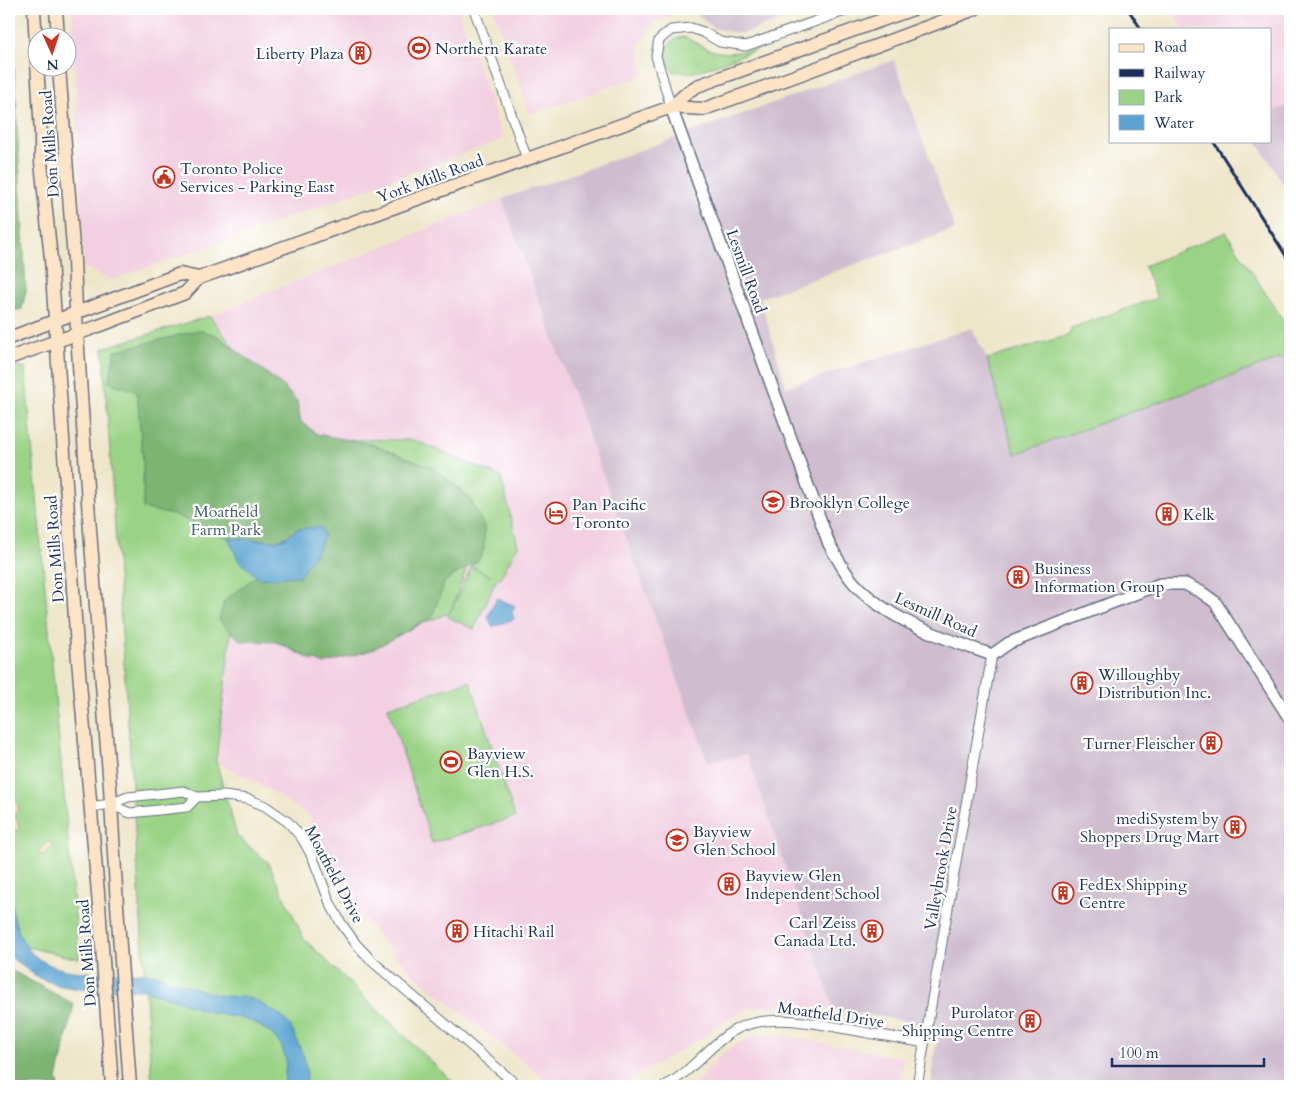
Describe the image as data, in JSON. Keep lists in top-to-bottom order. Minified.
{"streets":{"main road":["Don Mills Road","York Mills Road"],"street":["Lesmill Road","Valleybrook Drive","Moatfield Drive"]},"crossings":[["Don Mills Road","York Mills Road"],["Don Mills Road","Moatfield Drive"],["York Mills Road","Lesmill Road"],["Lesmill Road","Valleybrook Drive"],["Valleybrook Drive","Moatfield Drive"]],"parks":["Moatfield Farm Park"],"places":{"sports":["Northern Karate","Bayview Glen H.S."],"building":["Liberty Plaza","Kelk","Business Information Group","Willoughby Distribution Inc.","Turner Fleischer","mediSystem by Shoppers Drug Mart","Bayview Glen Independent School","FedEx Shipping Centre","Hitachi Rail","Carl Zeiss Canada Ltd.","Purolator Shipping Centre"],"public building":["Toronto Police Services - Parking East"],"school or university":["Brooklyn College","Bayview Glen School"],"hotel":["Pan Pacific Toronto"]},"legend":["Road","Railway","Park","Water"],"scale_bar":"100 m","north":"bottom"}
